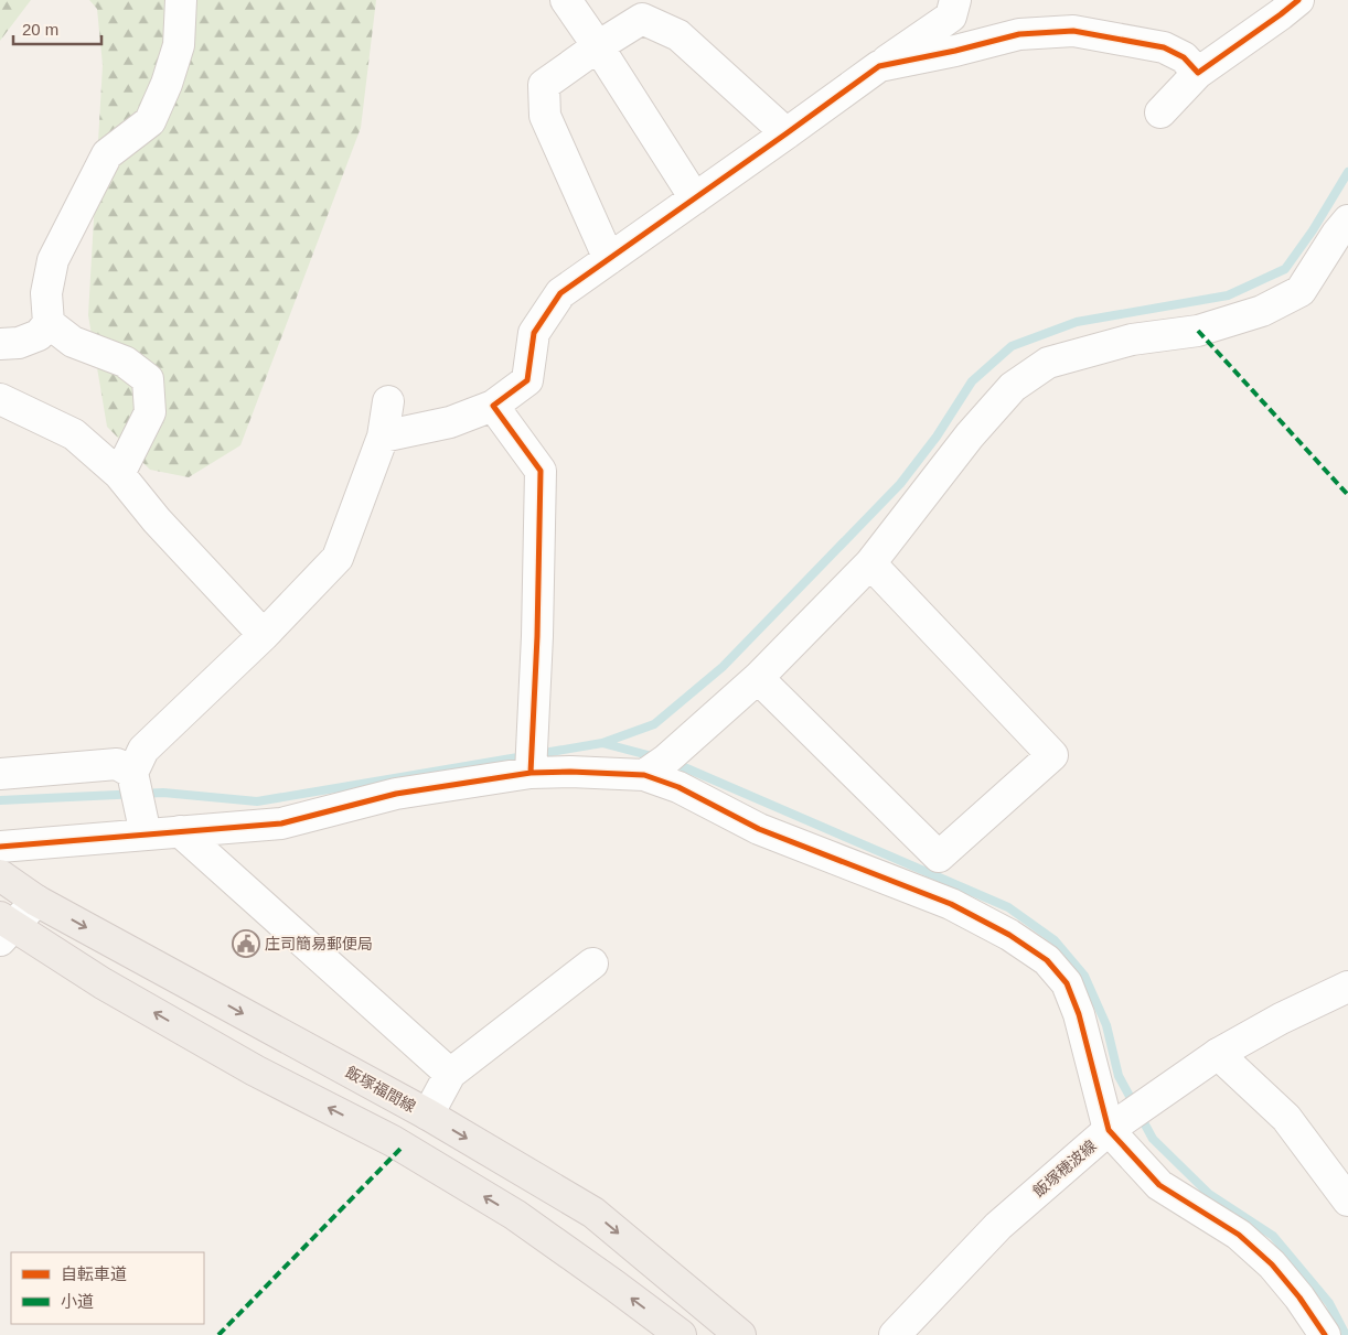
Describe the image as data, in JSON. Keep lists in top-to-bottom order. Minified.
{"streets":{"main road":["飯塚福間線"],"street":["飯塚穂波線"]},"places":{"public building":["庄司簡易郵便局"]},"legend":["自転車道","小道"],"scale_bar":"20 m"}
